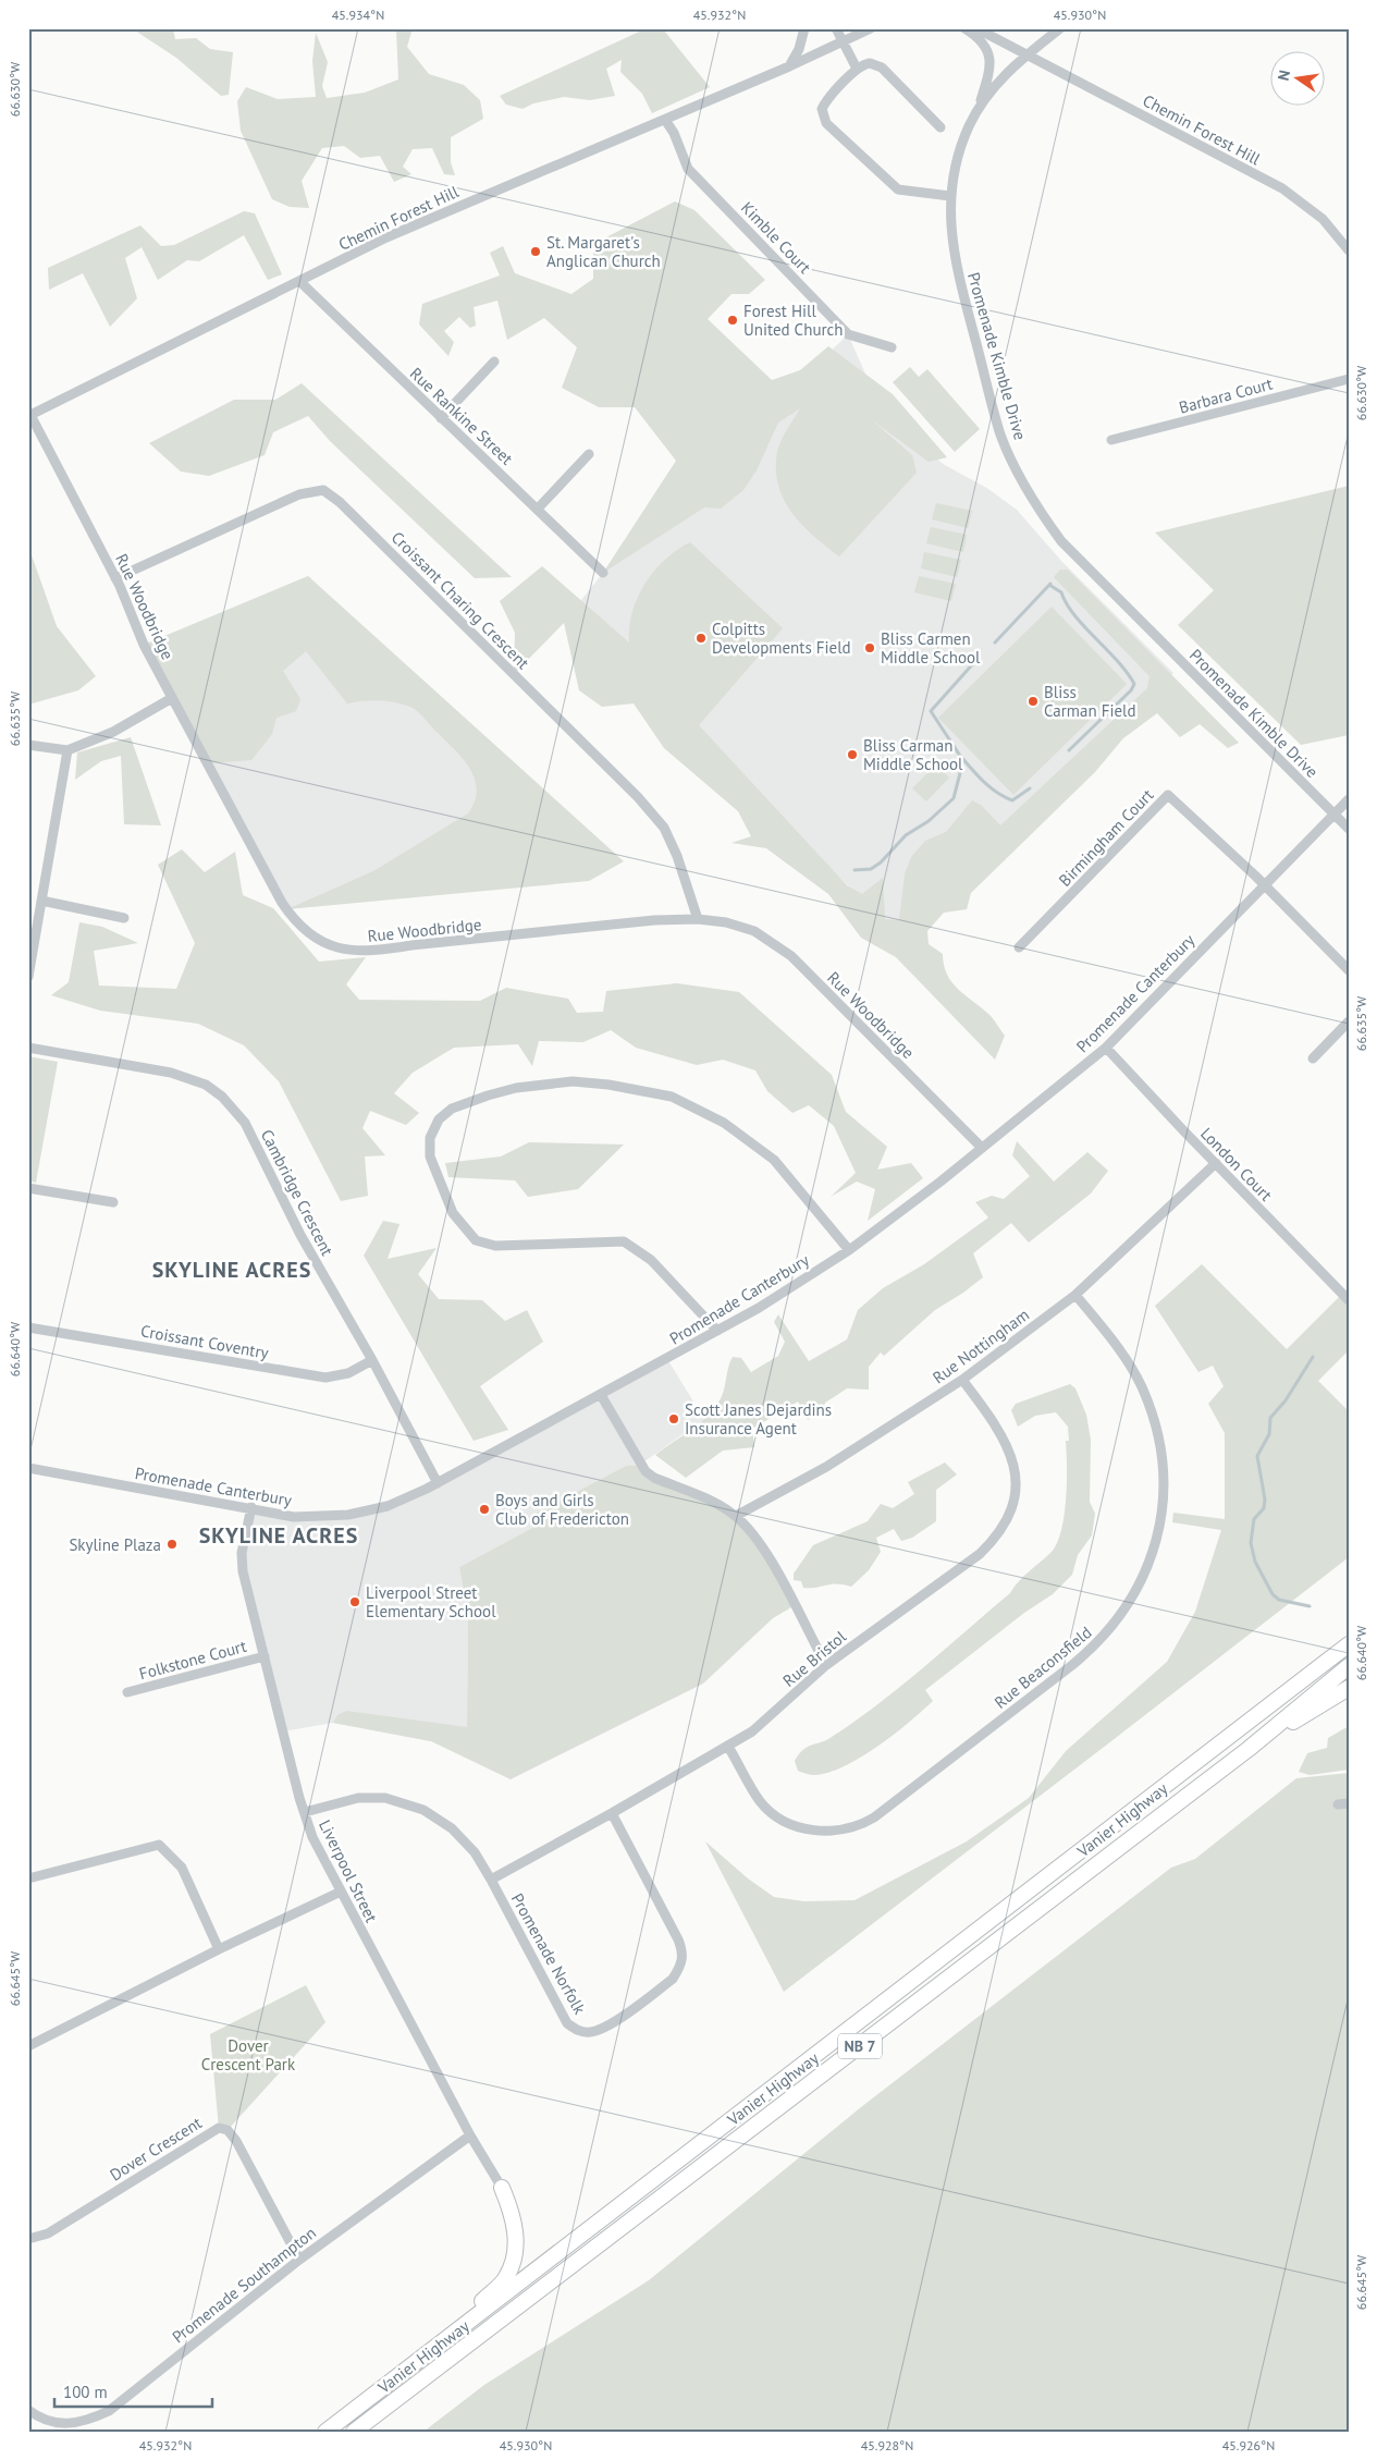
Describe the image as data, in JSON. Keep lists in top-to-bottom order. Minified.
{"streets":{"highway":["Vanier Highway","NB 7"],"street":["Chemin Forest Hill","Kimble Court","Promenade Kimble Drive","Barbara Court","Rue Rankine Street","Croissant Charing Crescent","Rue Woodbridge","Birmingham Court","Promenade Canterbury","London Court","Cambridge Crescent","Croissant Coventry","Rue Nottingham","Rue Bristol","Folkstone Court","Rue Beaconsfield","Liverpool Street","Promenade Norfolk","Dover Crescent","Promenade Southampton"]},"crossings":[["Chemin Forest Hill","Kimble Court"],["Chemin Forest Hill","Promenade Kimble Drive"],["Chemin Forest Hill","Rue Rankine Street"],["Chemin Forest Hill","Rue Woodbridge"],["Promenade Kimble Drive","Promenade Canterbury"],["Croissant Charing Crescent","Rue Woodbridge"],["Rue Woodbridge","Promenade Canterbury"],["Birmingham Court","Promenade Canterbury"],["Promenade Canterbury","London Court"],["Promenade Canterbury","Cambridge Crescent"],["Promenade Canterbury","Liverpool Street"],["London Court","Rue Nottingham"],["Cambridge Crescent","Croissant Coventry"],["Rue Nottingham","Rue Bristol"],["Rue Nottingham","Rue Beaconsfield"],["Rue Bristol","Rue Beaconsfield"],["Rue Bristol","Promenade Norfolk"],["Folkstone Court","Liverpool Street"],["Liverpool Street","Promenade Norfolk"],["Liverpool Street","Promenade Southampton"],["Dover Crescent","Promenade Southampton"]],"districts":["SKYLINE ACRES","SKYLINE ACRES"],"parks":["Dover Crescent Park"],"places":["St. Margaret's Anglican Church","Forest Hill United Church","Colpitts Developments Field","Bliss Carmen Middle School","Bliss Carman Field","Bliss Carman Middle School","Scott Janes Dejardins Insurance Agent","Boys and Girls Club of Fredericton","Skyline Plaza","Liverpool Street Elementary School"],"scale_bar":"100 m","north":"left","coordinates":["45.934°N","45.932°N","45.930°N","66.630°W","66.635°W","66.640°W","66.645°W","45.928°N","45.926°N"]}
